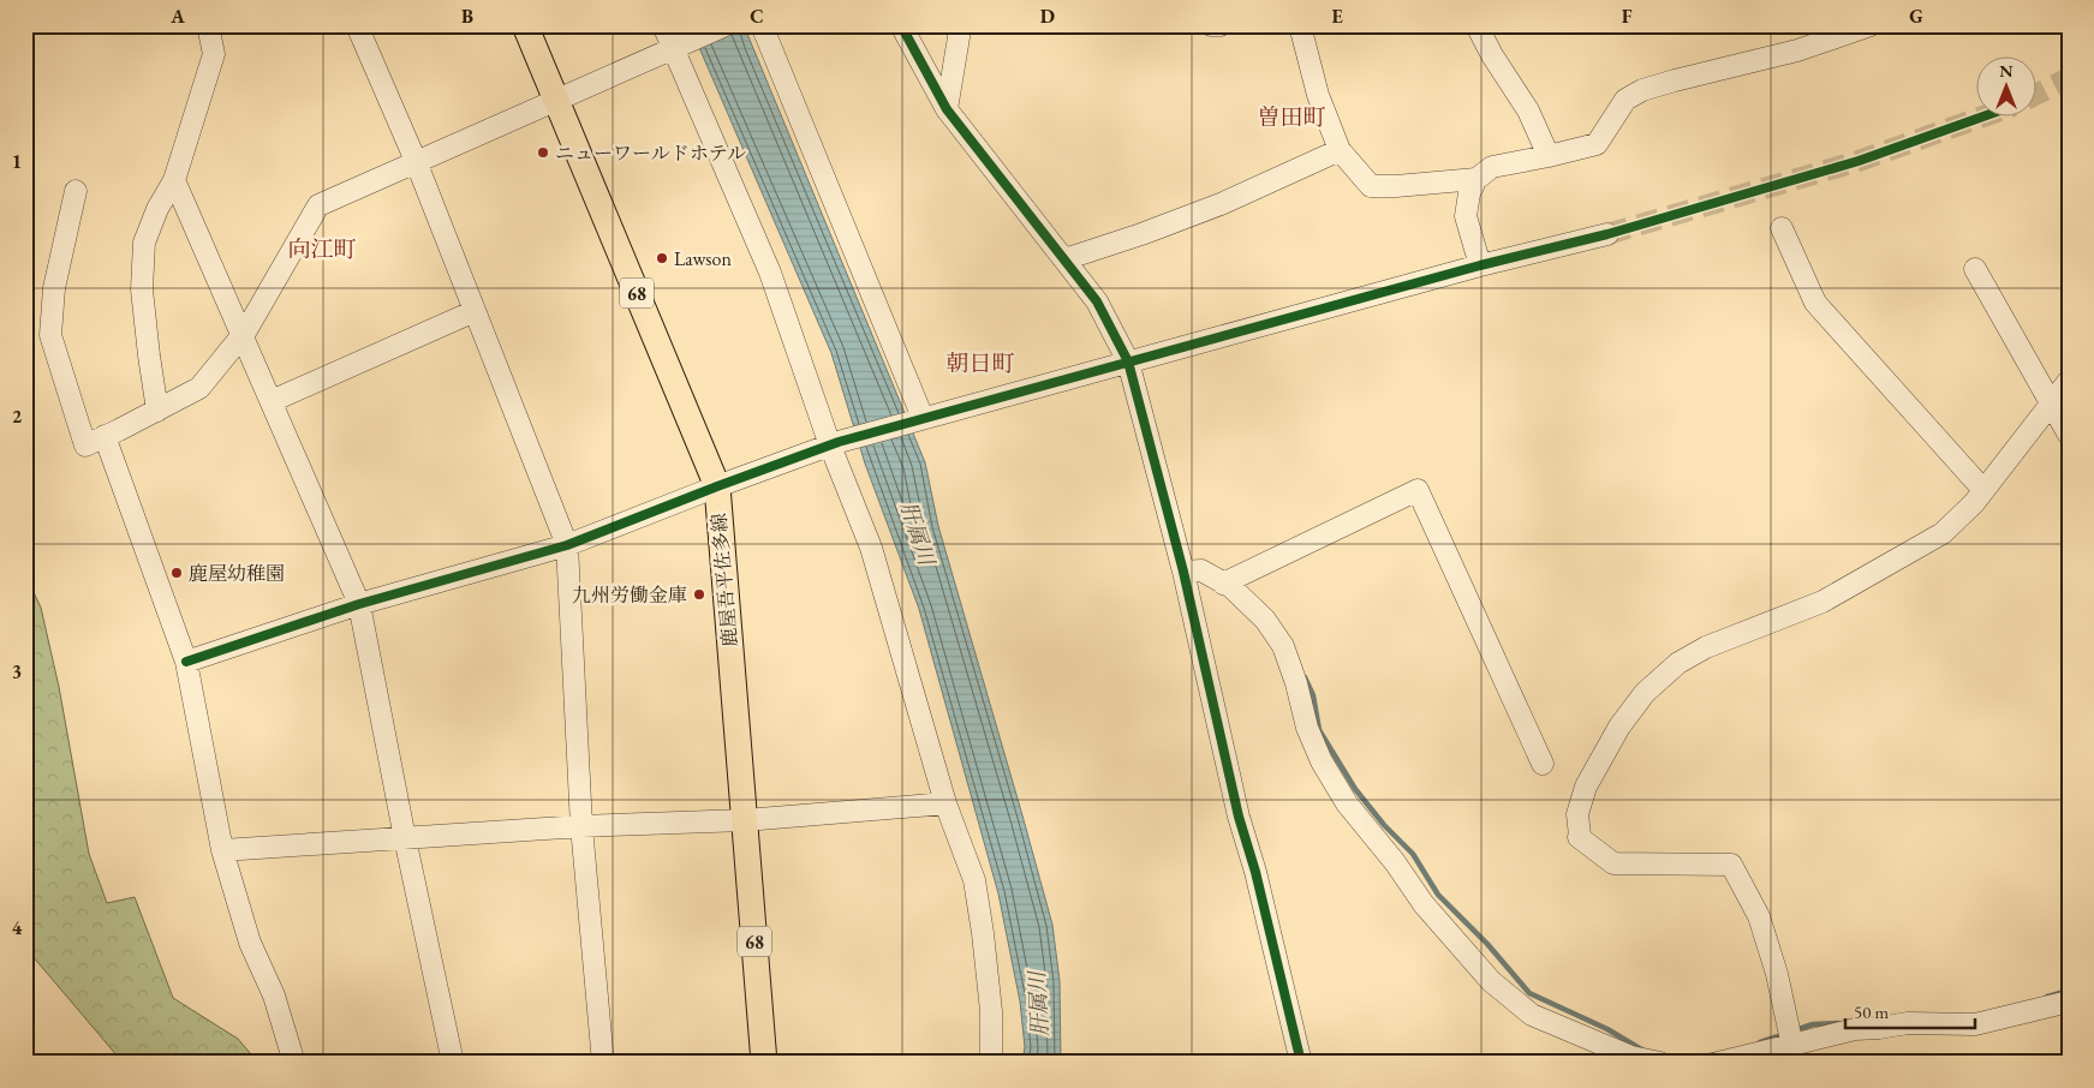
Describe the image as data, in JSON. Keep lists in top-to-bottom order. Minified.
{"streets":{"main road":["68","鹿屋吾平佐多線"]},"districts":["曽田町","向江町","朝日町"],"water":["肝属川"],"places":["ニューワールドホテル","Lawson","鹿屋幼稚園","九州労働金庫"],"scale_bar":"50 m","north":"top","grid":{"columns":["A","B","C","D","E","F","G"],"rows":["1","2","3","4"]}}
